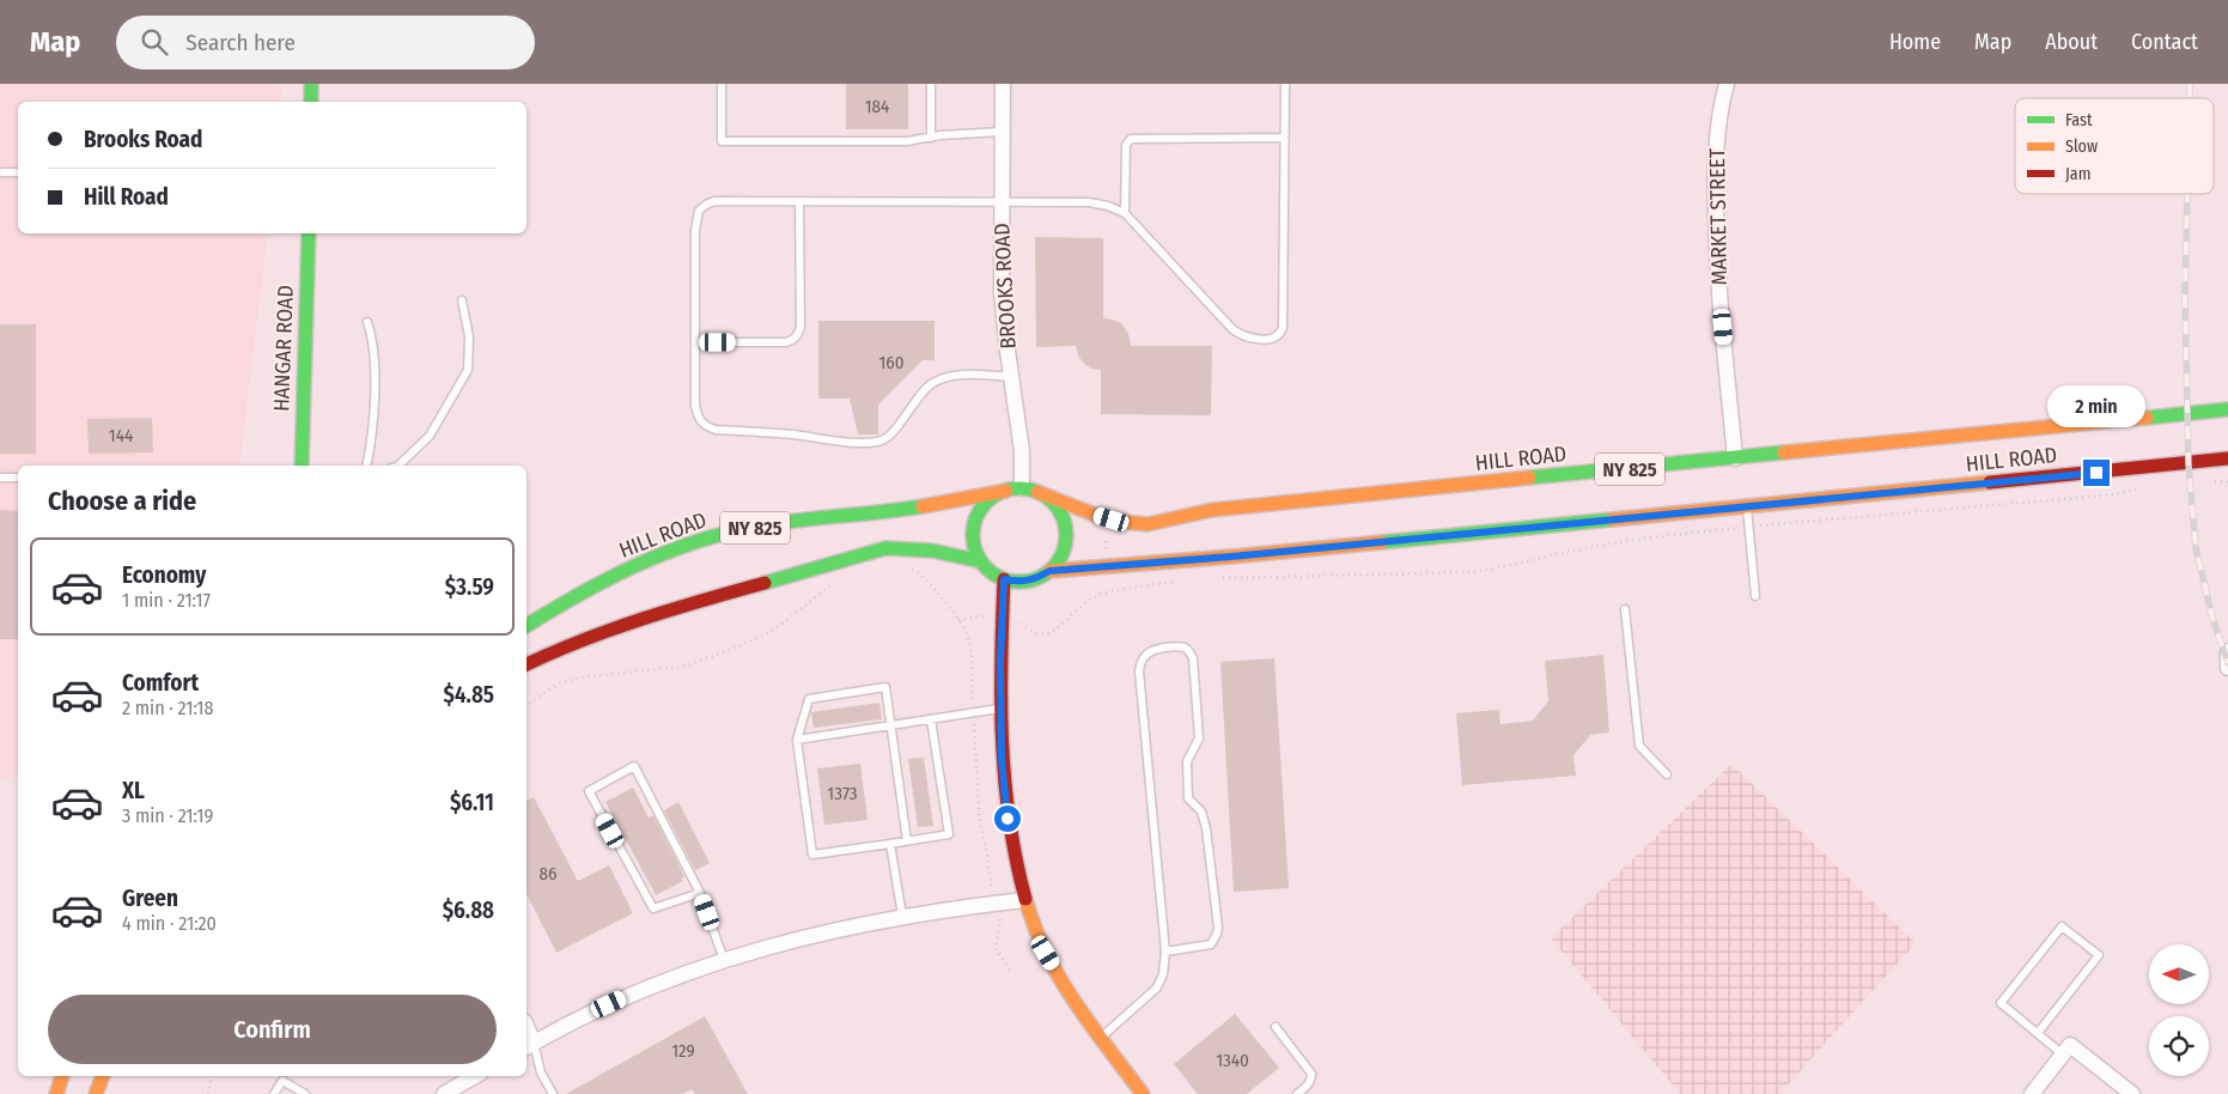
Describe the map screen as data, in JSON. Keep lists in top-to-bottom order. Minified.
{"streets":{"main road":["HANGAR ROAD","HILL ROAD","NY 825"],"street":["MARKET STREET","BROOKS ROAD"]},"crossings":[["MARKET STREET","HILL ROAD"],["BROOKS ROAD","HILL ROAD"],["BROOKS ROAD","NY 825"],["HILL ROAD","NY 825"]],"house_numbers":["184","160","144","1373","86","129","1340"],"legend":["Fast","Slow","Jam"],"north":"left","page":{"header":"Map","search":"Search here","nav":["Home","Map","About","Contact"],"banner":["Brooks Road","Hill Road"],"bubble":"2 min","heading":"Choose a ride","list":[{"name":"Economy","note":"1 min · 21:17","value":"$3.59"},{"name":"Comfort","note":"2 min · 21:18","value":"$4.85"},{"name":"XL","note":"3 min · 21:19","value":"$6.11"},{"name":"Green","note":"4 min · 21:20","value":"$6.88"}],"buttons":"Confirm"}}
